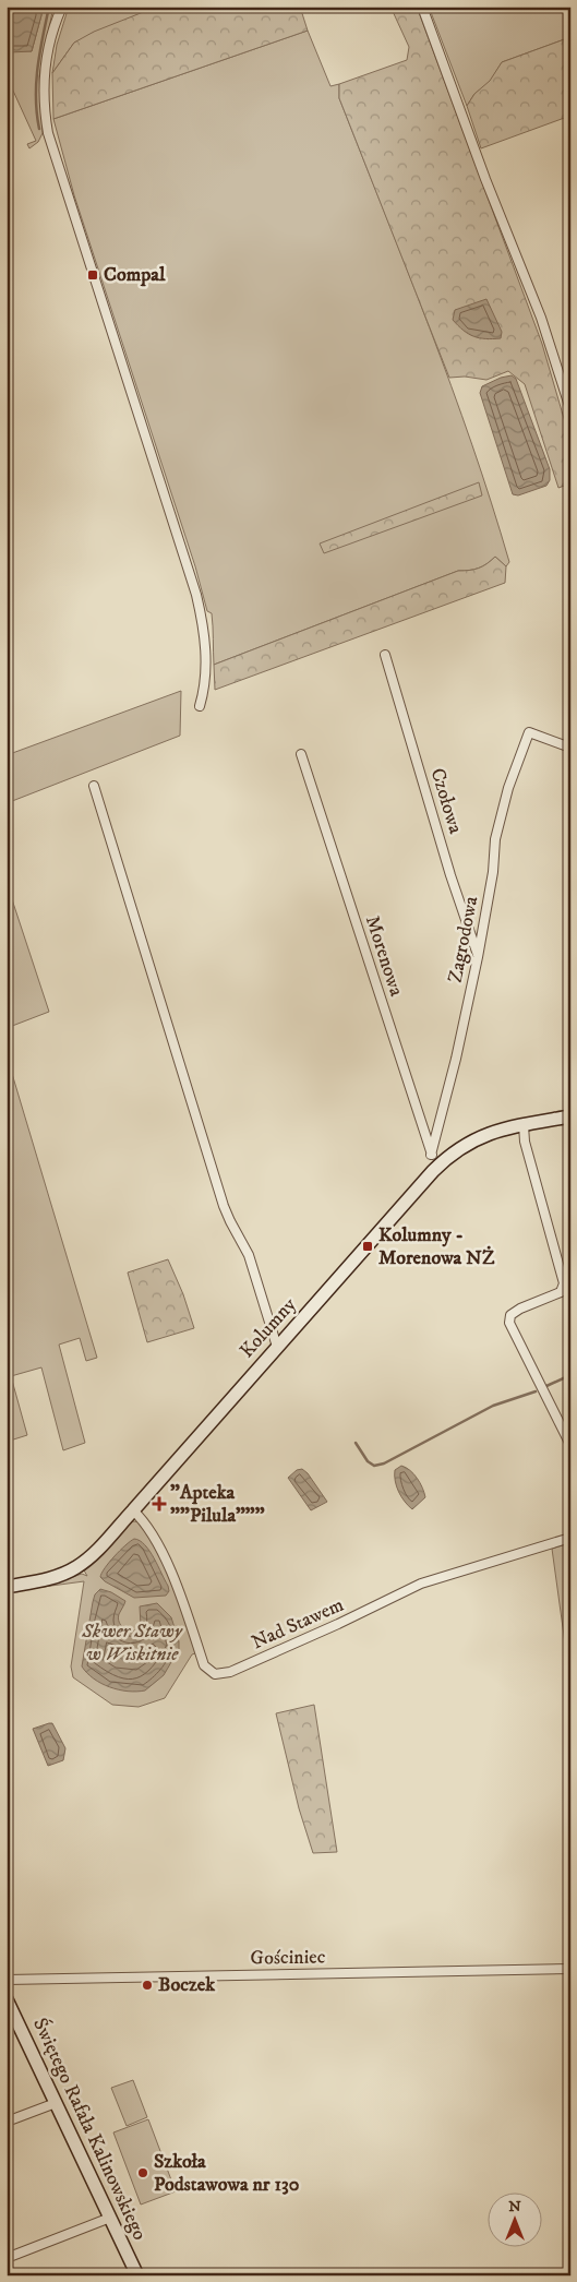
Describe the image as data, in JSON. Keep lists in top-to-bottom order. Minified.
{"streets":{"street":["Czołowa","Zagrodowa","Morenowa","Kolumny","Nad Stawem","Gościniec","Świętego Rafała Kalinowskiego"]},"crossings":[["Czołowa","Zagrodowa"],["Zagrodowa","Morenowa"],["Morenowa","Kolumny"],["Kolumny","Nad Stawem"]],"parks":["Skwer Stawy w Wiskitnie"],"places":{"transit":["Compal","Kolumny - Morenowa NŻ"],"health":["\"Apteka \"\"Pilula\"\"\""],"other":["Boczek","Szkoła Podstawowa nr 130"]},"north":"top"}
